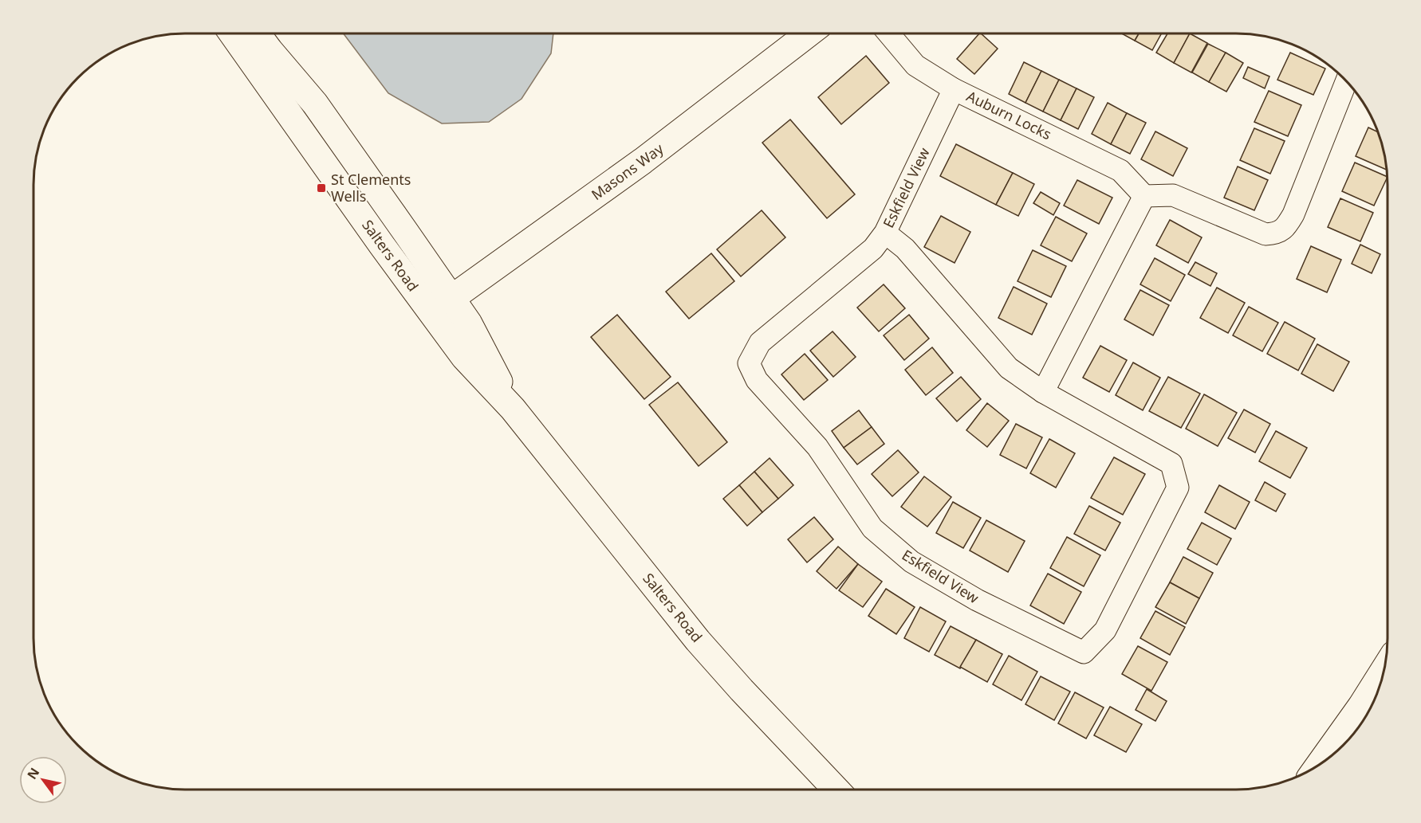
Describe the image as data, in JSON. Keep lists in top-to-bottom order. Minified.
{"streets":{"main road":["Masons Way","Salters Road"],"street":["Auburn Locks","Eskfield View"]},"crossings":[["Auburn Locks","Eskfield View"],["Masons Way","Salters Road"]],"places":{"transit":["St Clements Wells"]},"north":"top left"}
